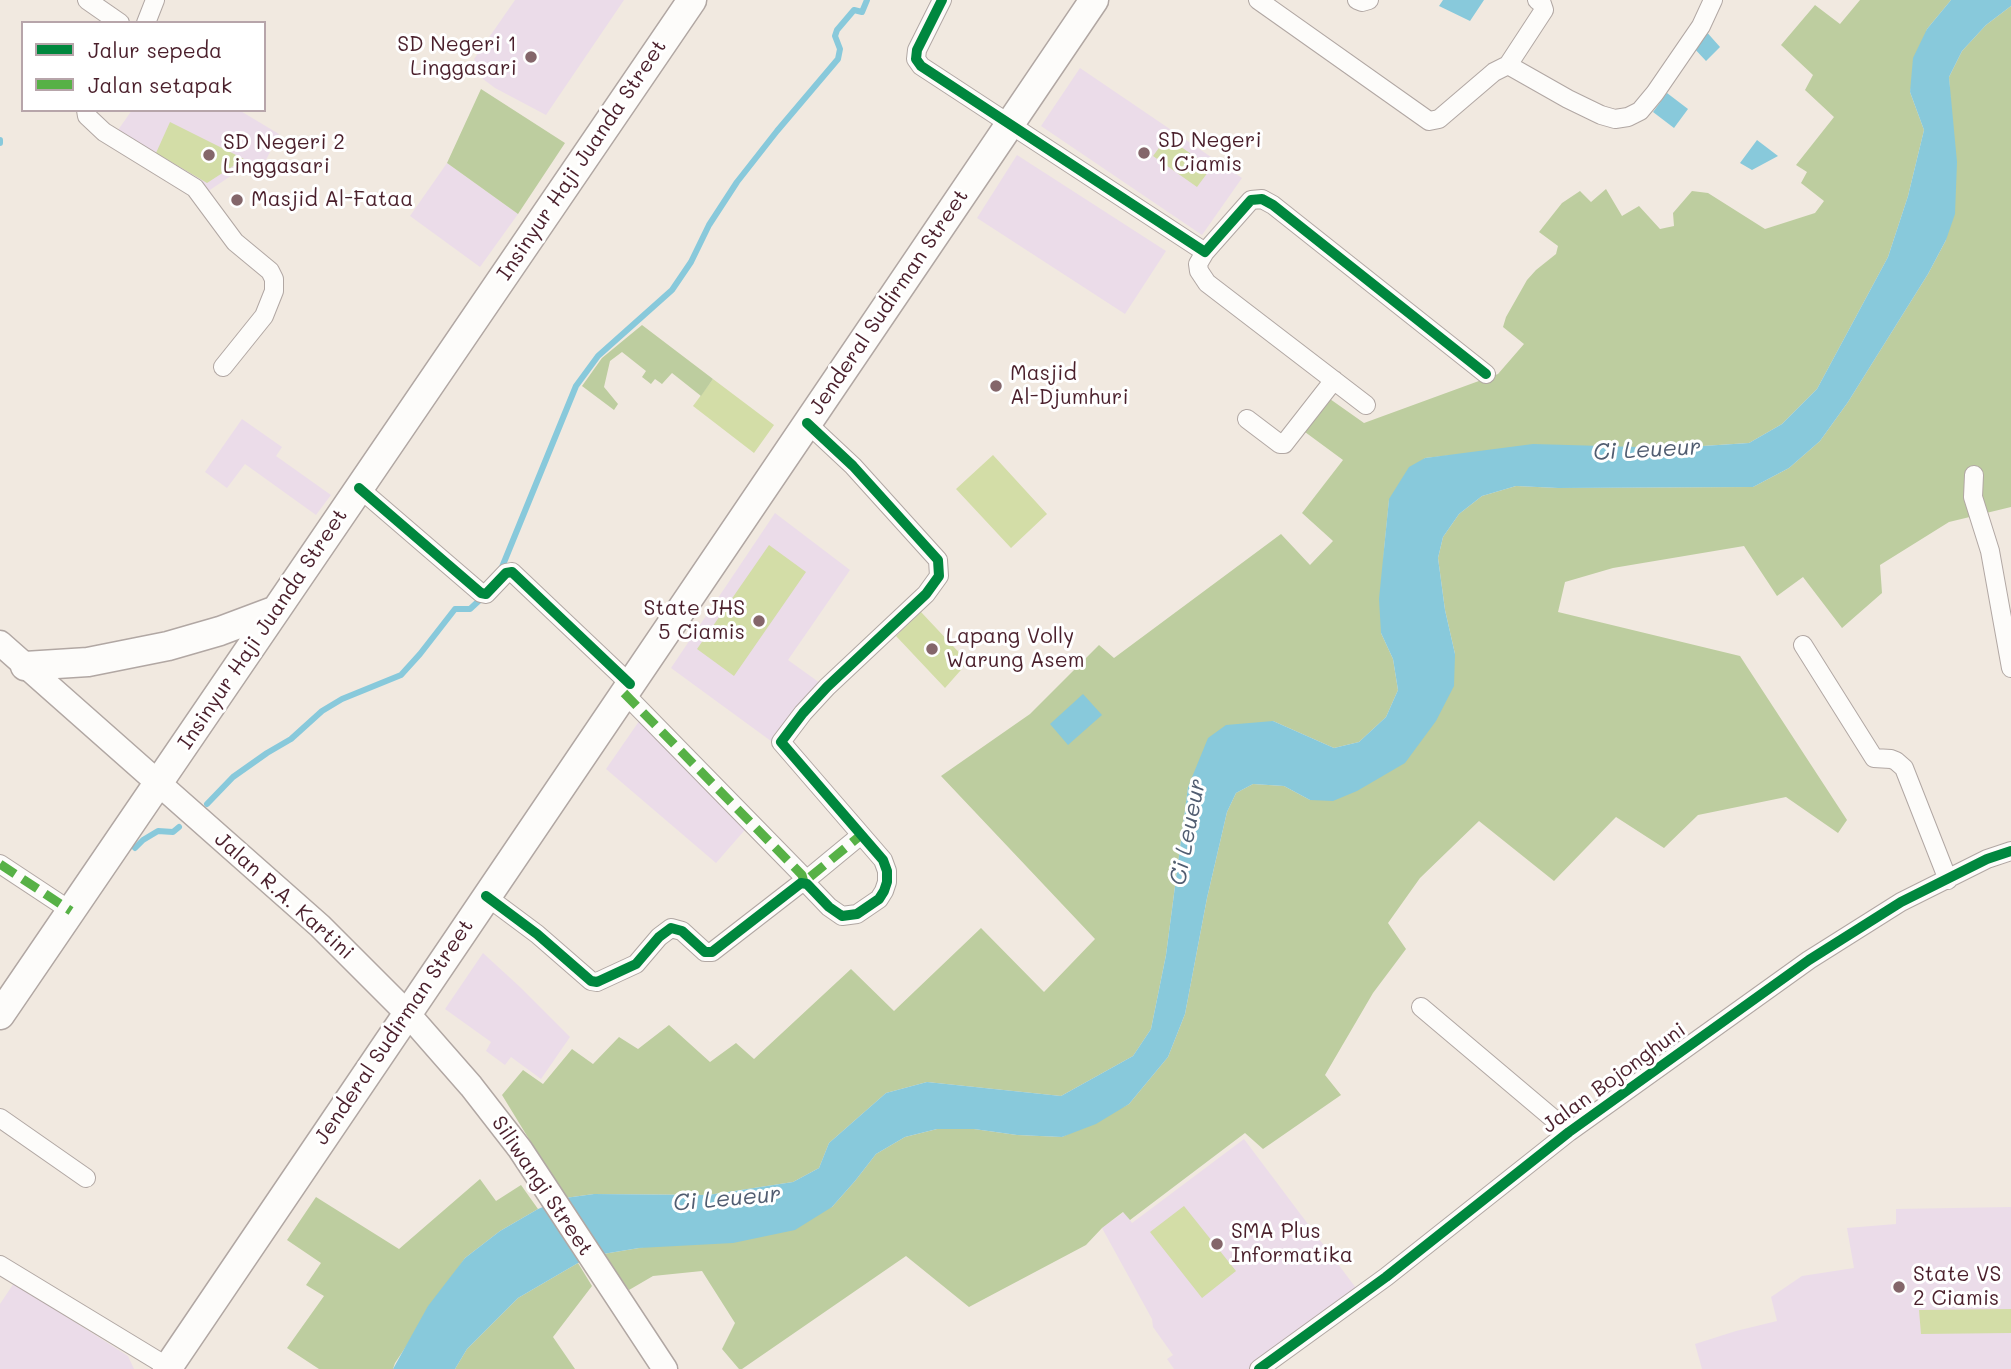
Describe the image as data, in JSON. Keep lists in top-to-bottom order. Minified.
{"streets":{"highway":["Insinyur Haji Juanda Street","Jenderal Sudirman Street"],"main road":["Jalan R.A. Kartini","Siliwangi Street"],"street":["Jalan Bojonghuni"]},"crossings":[["Insinyur Haji Juanda Street","Jalan R.A. Kartini"],["Jenderal Sudirman Street","Jalan R.A. Kartini"],["Jenderal Sudirman Street","Siliwangi Street"],["Jalan R.A. Kartini","Siliwangi Street"]],"water":["Ci Leueur"],"places":["SD Negeri 1 Linggasari","SD Negeri 1 Ciamis","SD Negeri 2 Linggasari","Masjid Al-Fataa","Masjid Al-Djumhuri","State JHS 5 Ciamis","Lapang Volly Warung Asem","SMA Plus Informatika","State VS 2 Ciamis"],"legend":["Jalur sepeda","Jalan setapak"]}
